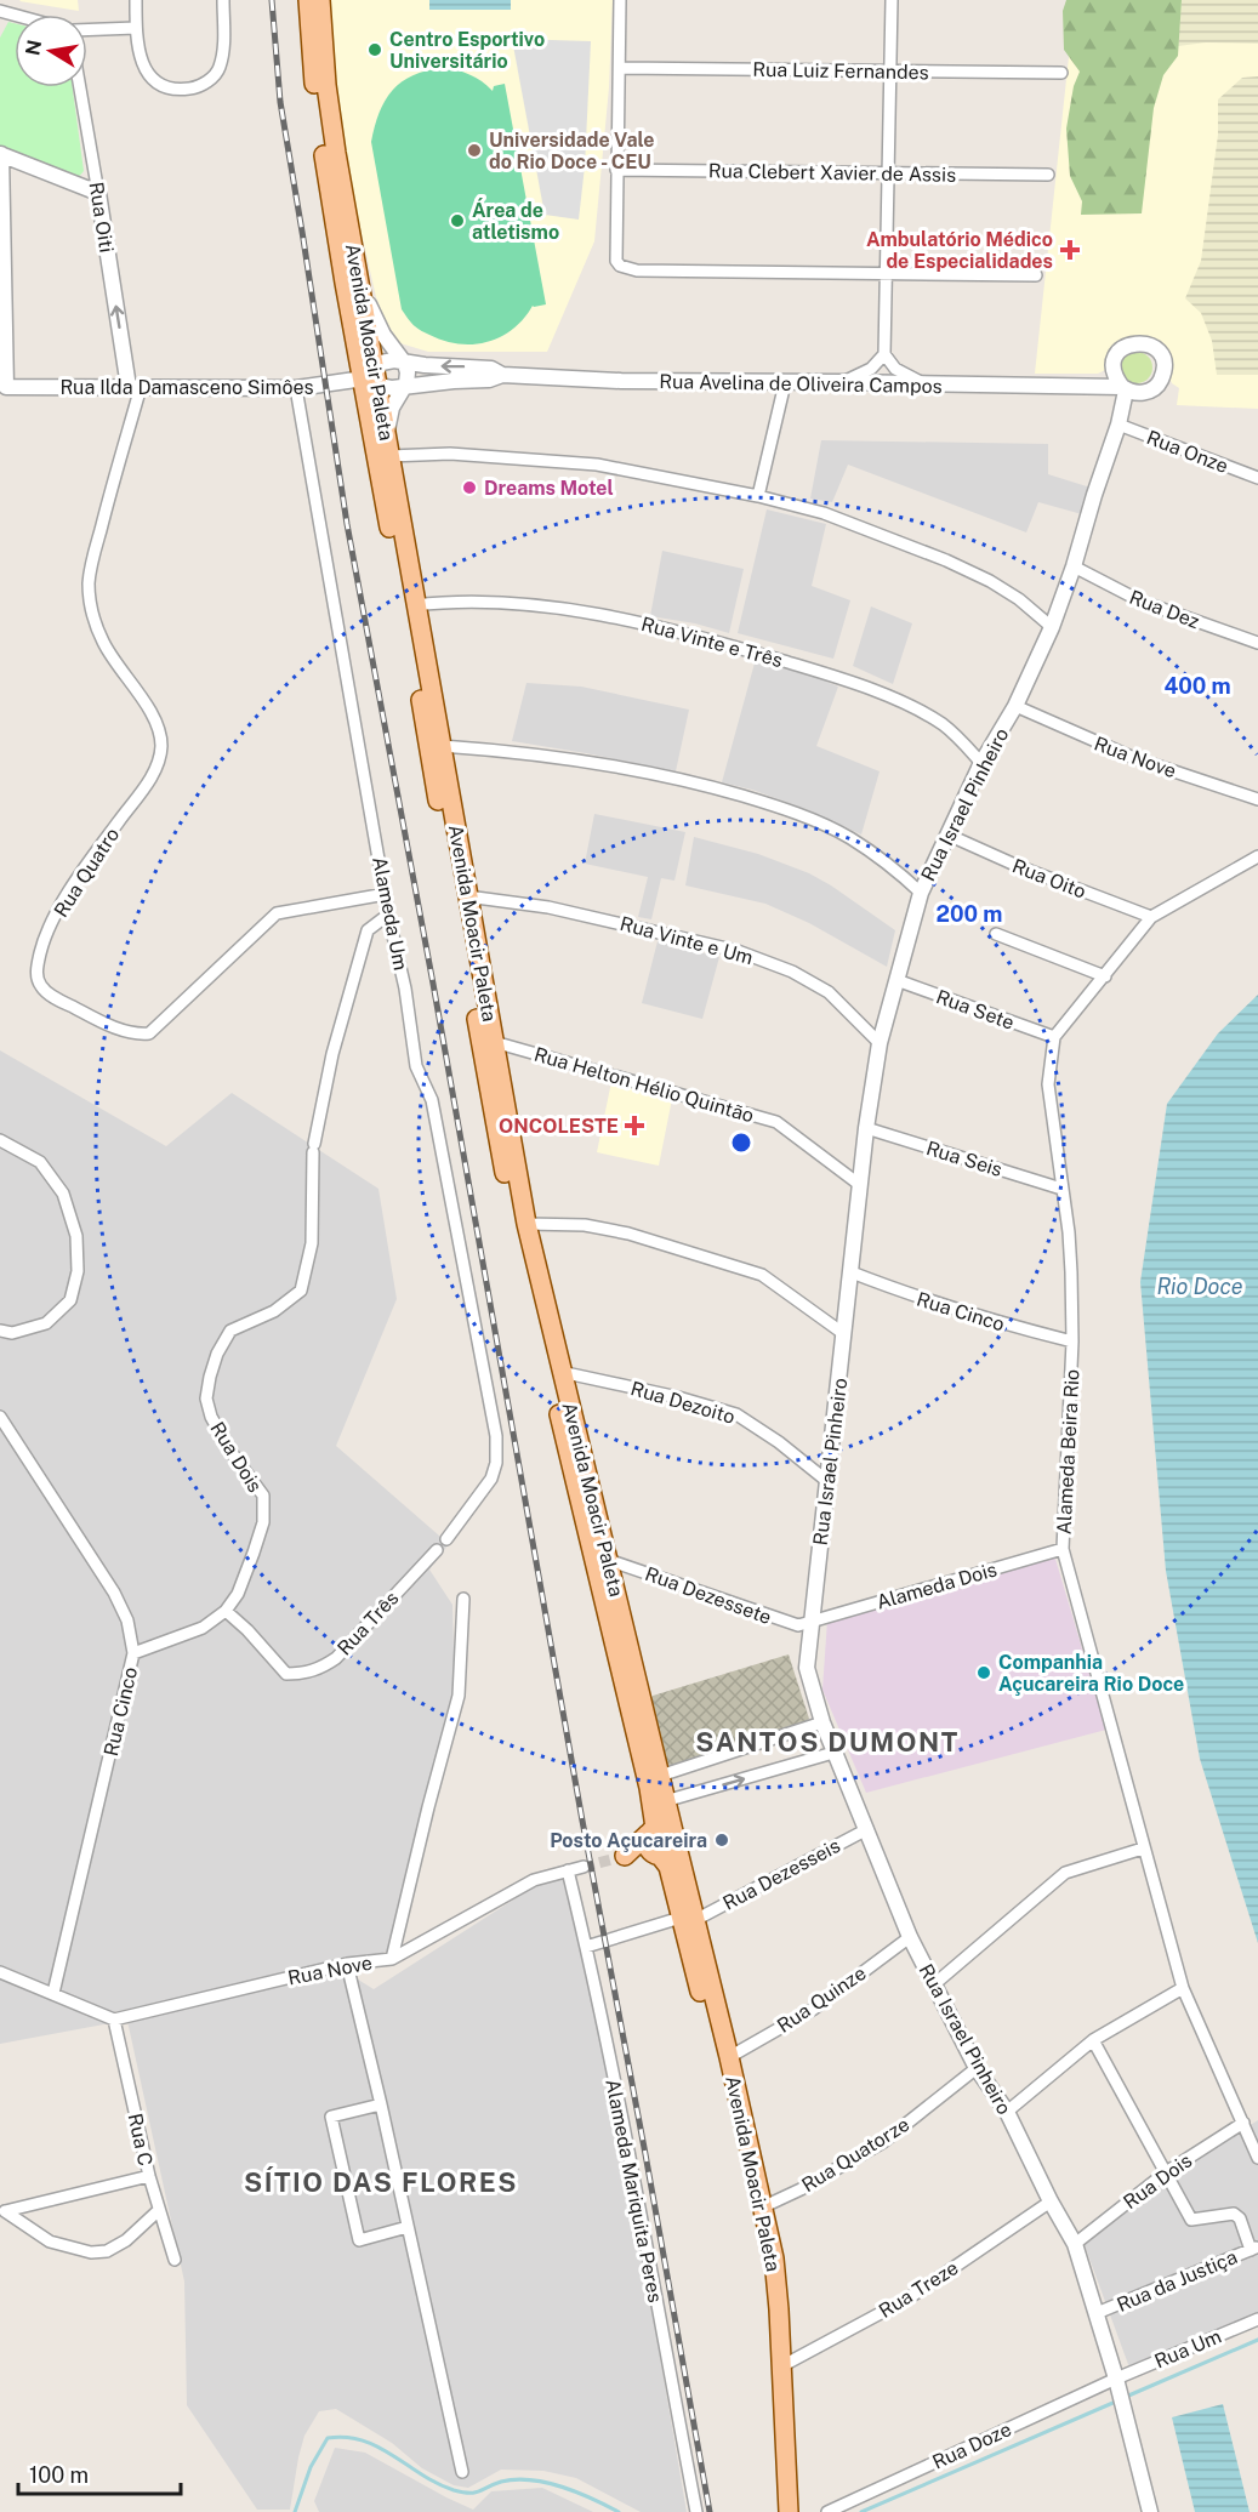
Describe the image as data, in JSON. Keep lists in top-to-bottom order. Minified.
{"streets":{"main road":["Avenida Moacir Paleta"],"street":["Rua Luiz Fernandes","Rua Clebert Xavier de Assis","Rua Oiti","Rua Avelina de Oliveira Campos","Rua Ilda Damasceno Simôes","Rua Onze","Rua Dez","Rua Vinte e Três","Rua Nove","Rua Israel Pinheiro","Rua Quatro","Rua Oito","Alameda Um","Rua Vinte e Um","Rua Sete","Rua Helton Hélio Quintão","Rua Seis","Rua Cinco","Rua Dezoito","Alameda Beira Rio","Rua Dois","Alameda Dois","Rua Dezessete","Rua Três","Rua Dezesseis","Rua Quinze","Rua C","Rua Quatorze","Alameda Mariquita Peres","Rua da Justiça","Rua Treze","Rua Um","Rua Doze"]},"crossings":[["Rua Oiti","Rua Ilda Damasceno Simôes"],["Rua Oiti","Rua Quatro"],["Avenida Moacir Paleta","Rua Avelina de Oliveira Campos"],["Avenida Moacir Paleta","Rua Ilda Damasceno Simôes"],["Avenida Moacir Paleta","Rua Vinte e Três"],["Avenida Moacir Paleta","Rua Vinte e Um"],["Avenida Moacir Paleta","Rua Helton Hélio Quintão"],["Avenida Moacir Paleta","Rua Dezoito"],["Avenida Moacir Paleta","Rua Dezessete"],["Avenida Moacir Paleta","Rua Dezesseis"],["Avenida Moacir Paleta","Rua Quinze"],["Avenida Moacir Paleta","Rua Quatorze"],["Avenida Moacir Paleta","Rua Treze"],["Rua Avelina de Oliveira Campos","Rua Ilda Damasceno Simôes"],["Rua Avelina de Oliveira Campos","Rua Israel Pinheiro"],["Rua Ilda Damasceno Simôes","Rua Quatro"],["Rua Ilda Damasceno Simôes","Alameda Um"],["Rua Onze","Rua Israel Pinheiro"],["Rua Dez","Rua Israel Pinheiro"],["Rua Vinte e Três","Rua Israel Pinheiro"],["Rua Nove","Rua Israel Pinheiro"],["Rua Nove","Rua C"],["Rua Israel Pinheiro","Rua Oito"],["Rua Israel Pinheiro","Rua Vinte e Um"],["Rua Israel Pinheiro","Rua Sete"],["Rua Israel Pinheiro","Rua Helton Hélio Quintão"],["Rua Israel Pinheiro","Rua Seis"],["Rua Israel Pinheiro","Rua Cinco"],["Rua Israel Pinheiro","Rua Dezoito"],["Rua Israel Pinheiro","Rua Dois"],["Rua Israel Pinheiro","Alameda Dois"],["Rua Israel Pinheiro","Rua Dezessete"],["Rua Israel Pinheiro","Rua Dezesseis"],["Rua Israel Pinheiro","Rua Quinze"],["Rua Israel Pinheiro","Rua Quatorze"],["Rua Israel Pinheiro","Rua da Justiça"],["Rua Israel Pinheiro","Rua Treze"],["Rua Israel Pinheiro","Rua Um"],["Rua Israel Pinheiro","Rua Doze"],["Rua Quatro","Alameda Um"],["Alameda Um","Rua Dois"],["Rua Sete","Alameda Beira Rio"],["Rua Seis","Alameda Beira Rio"],["Rua Cinco","Alameda Beira Rio"],["Rua Cinco","Rua Dois"],["Alameda Beira Rio","Rua Dois"],["Alameda Beira Rio","Alameda Dois"],["Rua Dois","Rua Três"],["Alameda Dois","Rua Dezessete"],["Rua Dezesseis","Alameda Mariquita Peres"],["Rua Um","Rua Doze"]],"districts":["SANTOS DUMONT","SÍTIO DAS FLORES"],"water":["Rio Doce"],"places":{"other":["Centro Esportivo Universitário","Universidade Vale do Rio Doce - CEU","Área de atletismo","Dreams Motel","Companhia Açucareira Rio Doce","Posto Açucareira"],"health":["Ambulatório Médico de Especialidades","ONCOLESTE"]},"scale_bar":"100 m","north":"left","rings":["400 m","200 m"]}
